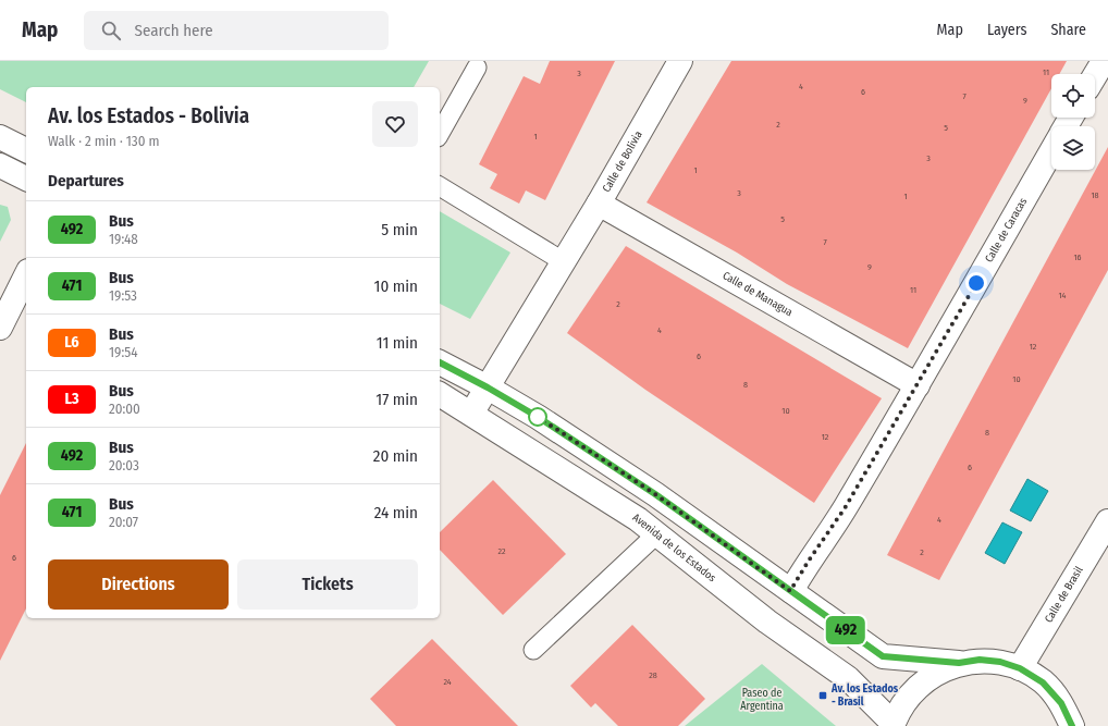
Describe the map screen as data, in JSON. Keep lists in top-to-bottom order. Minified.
{"streets":{"street":["Calle de Bolivia","Calle de Caracas","Calle de Managua","Avenida de los Estados","Calle de Brasil"]},"crossings":[["Calle de Bolivia","Calle de Managua"],["Calle de Bolivia","Avenida de los Estados"],["Calle de Caracas","Calle de Managua"]],"parks":["Paseo de Argentina"],"places":{"transit":["Av. los Estados - Brasil"]},"lines":["bus line 492"],"house_numbers":["11","3","4","6","7","9","2","5","1","3","1","3","18","1","5","7","16","9","11","14","2","4","12","6","10","8","10","8","12","6","4","22","2","6","28","24"],"page":{"header":"Map","search":"Search here","nav":["Map","Layers","Share"],"on_map":"492","heading":[["Av. los Estados - Bolivia","Walk · 2 min · 130 m"],"Departures"],"list":[{"mark":"492","name":"Bus","note":"19:48","value":"5 min"},{"mark":"471","name":"Bus","note":"19:53","value":"10 min"},{"mark":"L6","name":"Bus","note":"19:54","value":"11 min"},{"mark":"L3","name":"Bus","note":"20:00","value":"17 min"},{"mark":"492","name":"Bus","note":"20:03","value":"20 min"},{"mark":"471","name":"Bus","note":"20:07","value":"24 min"}],"buttons":["Directions","Tickets"]}}
